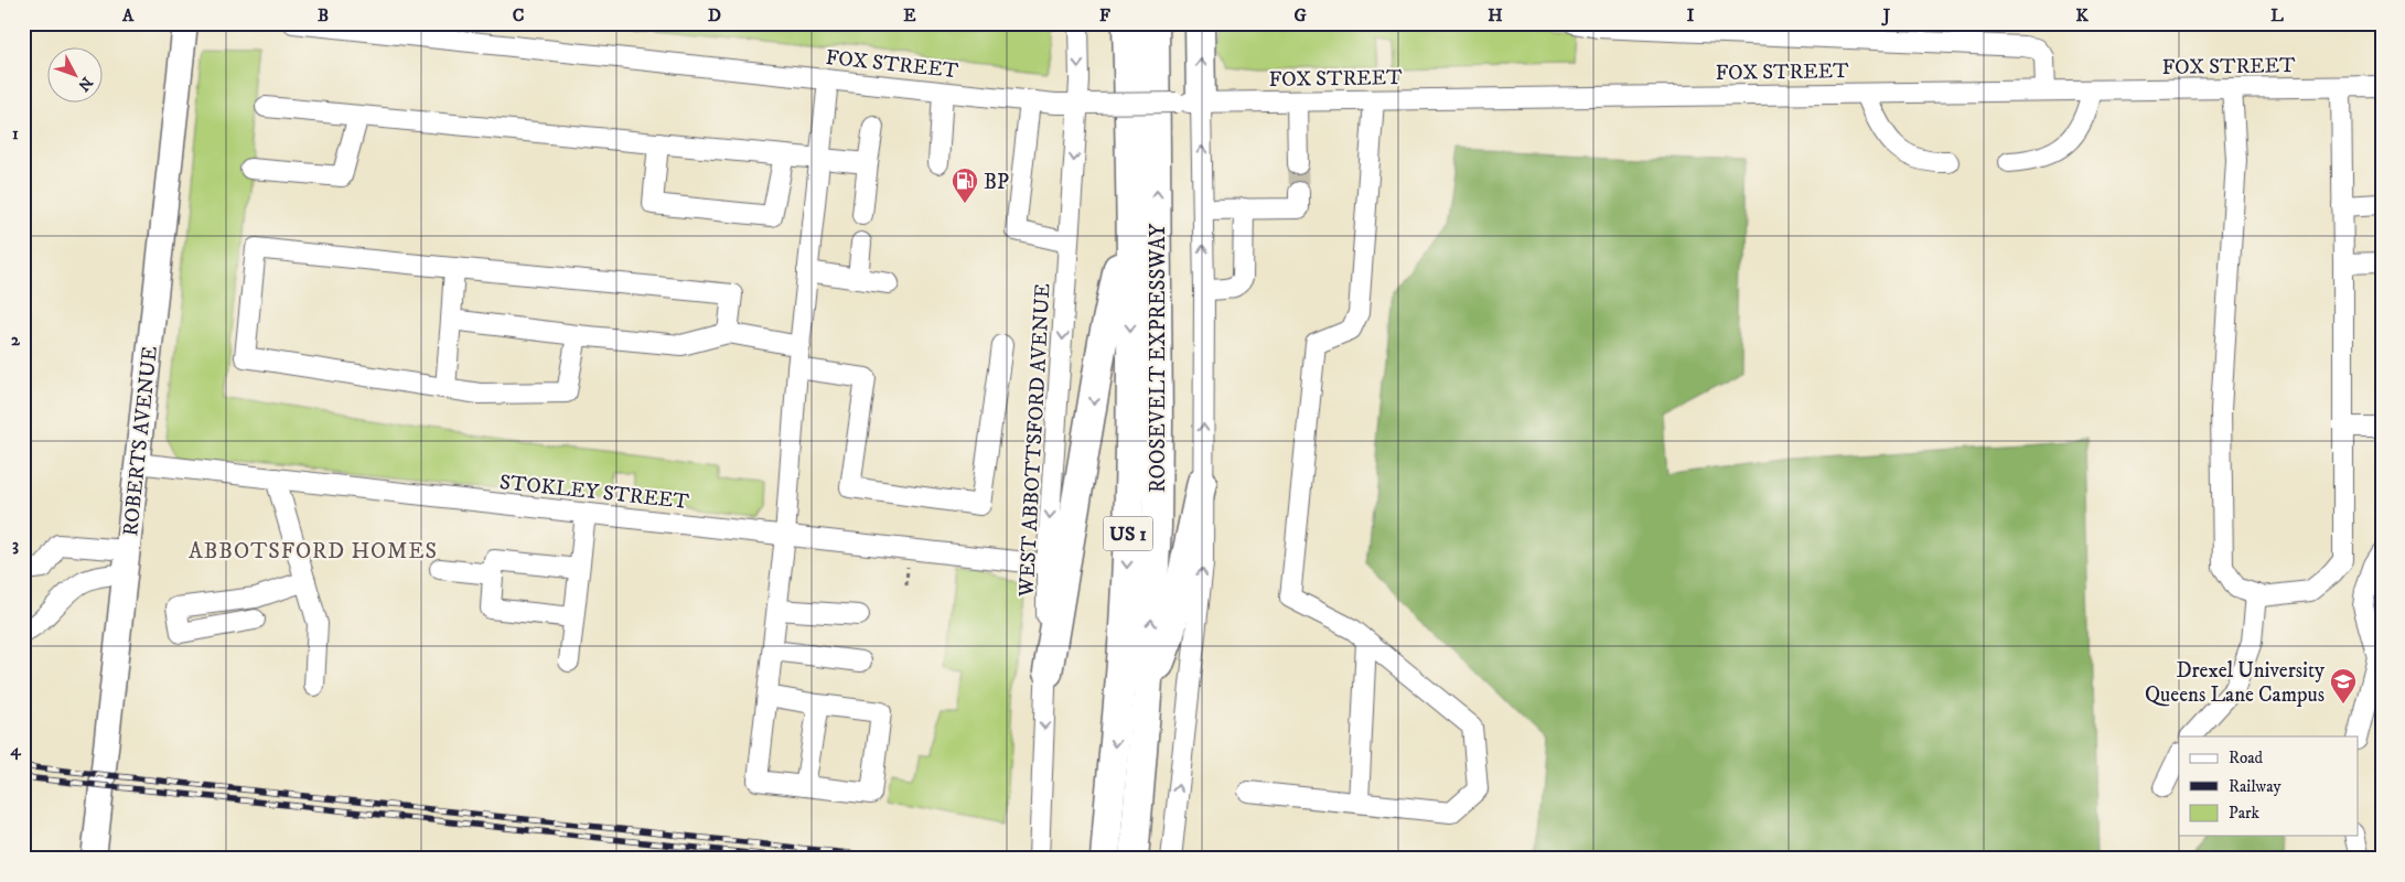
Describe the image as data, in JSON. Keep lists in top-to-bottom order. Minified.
{"streets":{"highway":["ROOSEVELT EXPRESSWAY","US 1"],"main road":["ROBERTS AVENUE"],"street":["FOX STREET","WEST ABBOTTSFORD AVENUE","STOKLEY STREET"]},"crossings":[["FOX STREET","WEST ABBOTTSFORD AVENUE"],["WEST ABBOTTSFORD AVENUE","STOKLEY STREET"],["ROBERTS AVENUE","STOKLEY STREET"]],"districts":["ABBOTSFORD HOMES"],"places":{"fuel station":["BP"],"school or university":["Drexel University Queens Lane Campus"]},"legend":["Road","Railway","Park"],"north":"bottom right","grid":{"columns":["A","B","C","D","E","F","G","H","I","J","K","L"],"rows":["1","2","3","4"]}}
